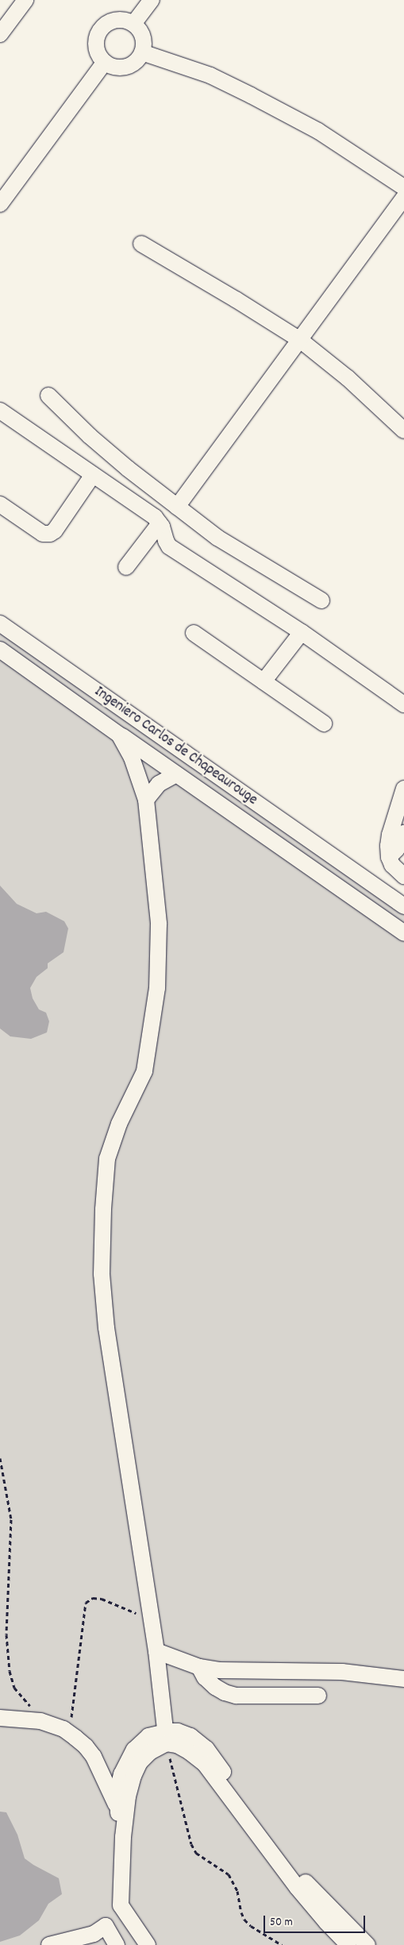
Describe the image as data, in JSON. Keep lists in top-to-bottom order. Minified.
{"streets":{"street":["Ingeniero Carlos de Chapeaurouge"]},"scale_bar":"50 m"}
